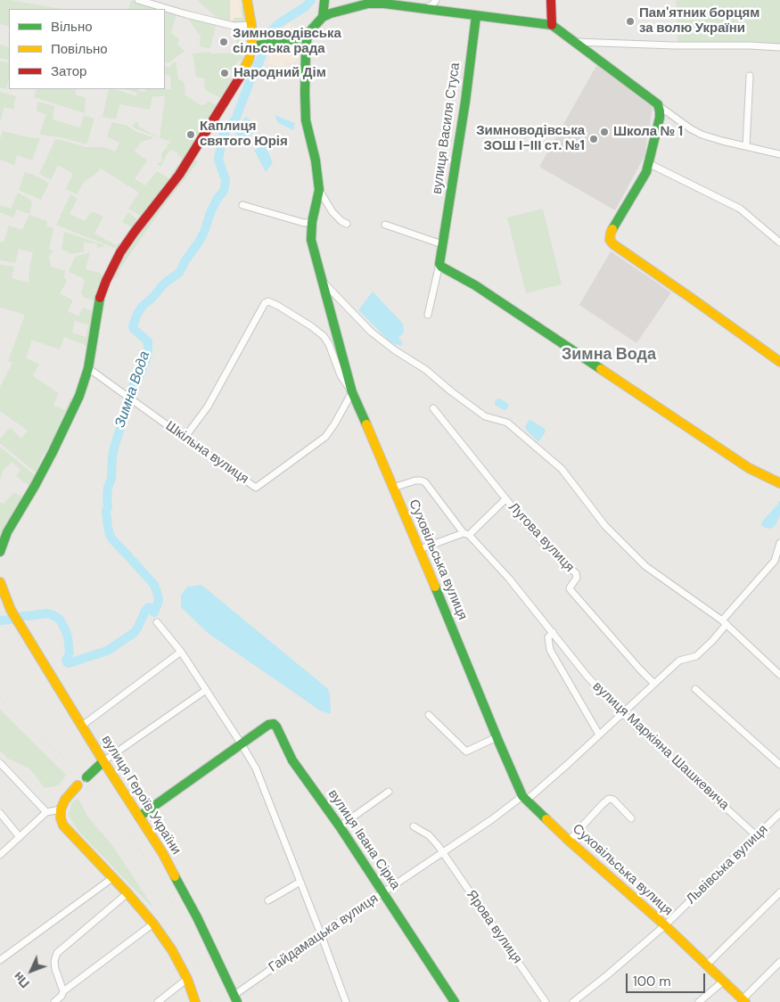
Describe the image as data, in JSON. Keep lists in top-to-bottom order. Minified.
{"streets":{"street":["вулиця Василя Стуса","Шкільна вулиця","Лугова вулиця","Суховільська вулиця","вулиця Маркіяна Шашкевича","вулиця Героїв України","вулиця Івана Сірка","Львівська вулиця","Ярова вулиця","Гайдамацька вулиця"]},"crossings":[["Шкільна вулиця","Суховільська вулиця"],["Лугова вулиця","Гайдамацька вулиця"],["Суховільська вулиця","вулиця Маркіяна Шашкевича"],["Суховільська вулиця","Львівська вулиця"],["Суховільська вулиця","Гайдамацька вулиця"],["вулиця Маркіяна Шашкевича","Львівська вулиця"],["вулиця Маркіяна Шашкевича","Гайдамацька вулиця"],["вулиця Героїв України","Гайдамацька вулиця"],["вулиця Івана Сірка","Гайдамацька вулиця"],["Ярова вулиця","Гайдамацька вулиця"]],"districts":["Зимна Вода"],"water":["Зимна Вода"],"places":["Пам'ятник борцям за волю України","Зимноводівська сільська рада","Народний Дім","Школа № 1","Каплиця святого Юрія","Зимноводівська ЗОШ І-ІІІ ст. №1"],"legend":["Вільно","Повільно","Затор"],"scale_bar":"100 m","north":"bottom left"}
